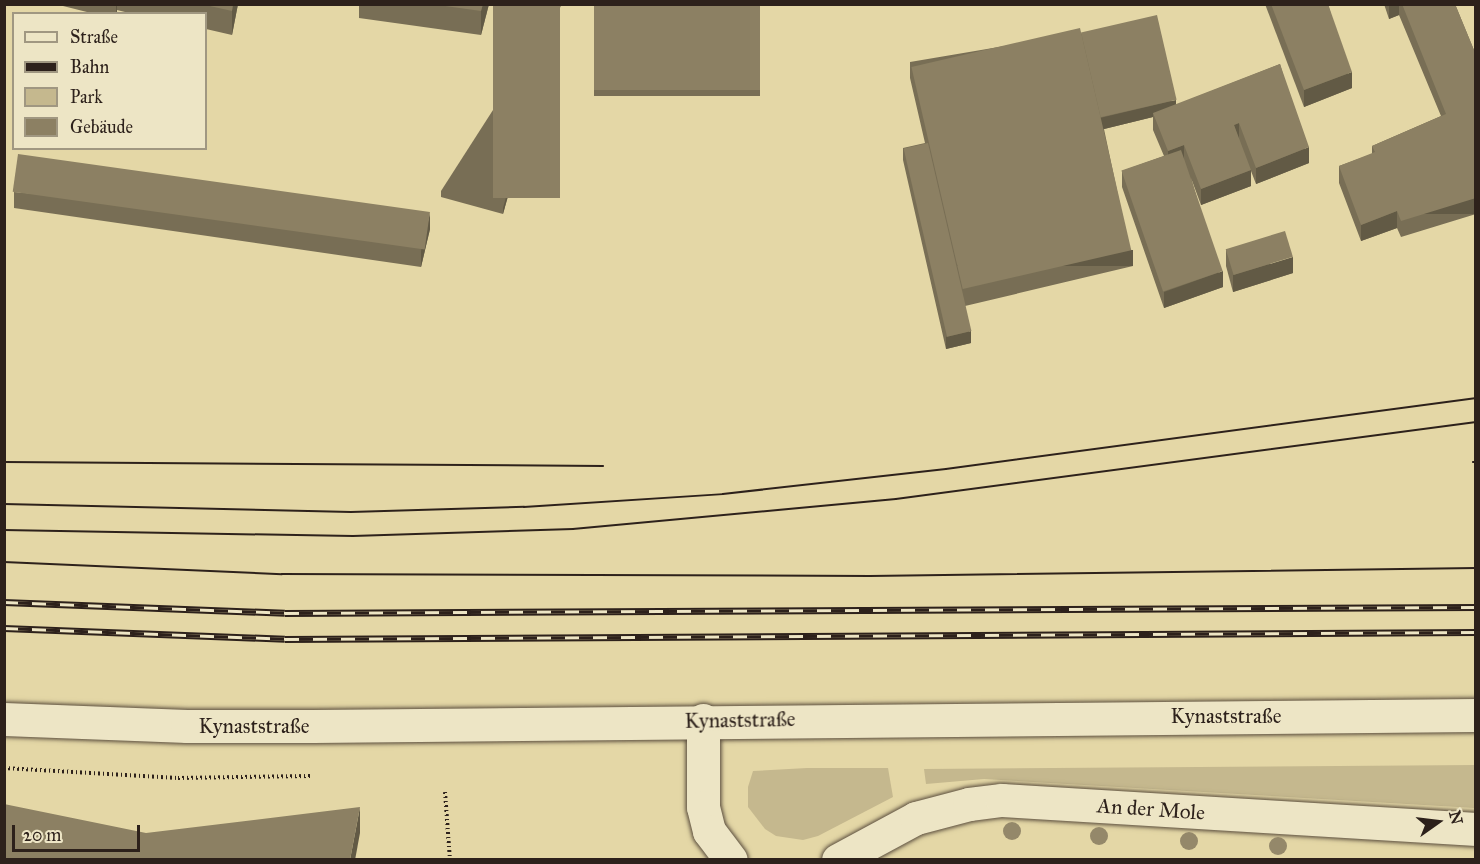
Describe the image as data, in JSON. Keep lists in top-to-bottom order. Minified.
{"streets":{"street":["Kynaststraße","An der Mole"]},"legend":["Straße","Bahn","Park","Gebäude"],"scale_bar":"20 m","north":"right"}
